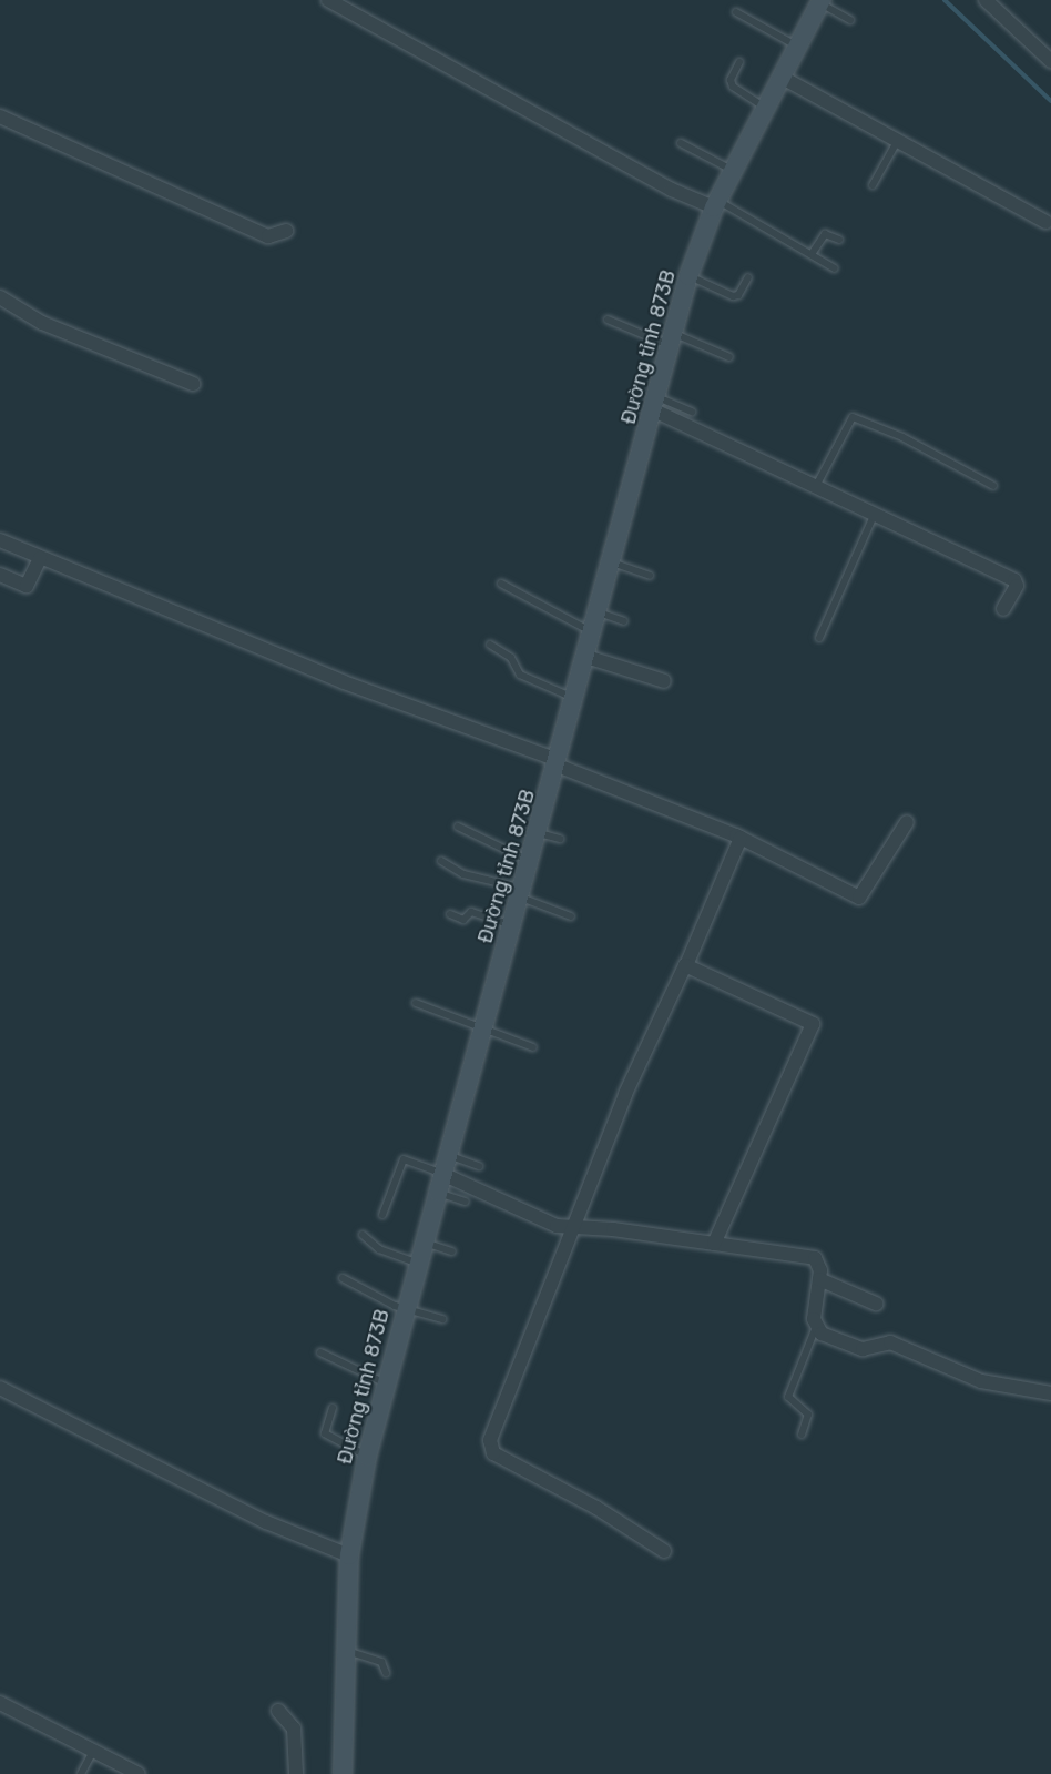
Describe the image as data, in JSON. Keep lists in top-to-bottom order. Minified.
{"streets":{"main road":["Đường tỉnh 873B"]}}
